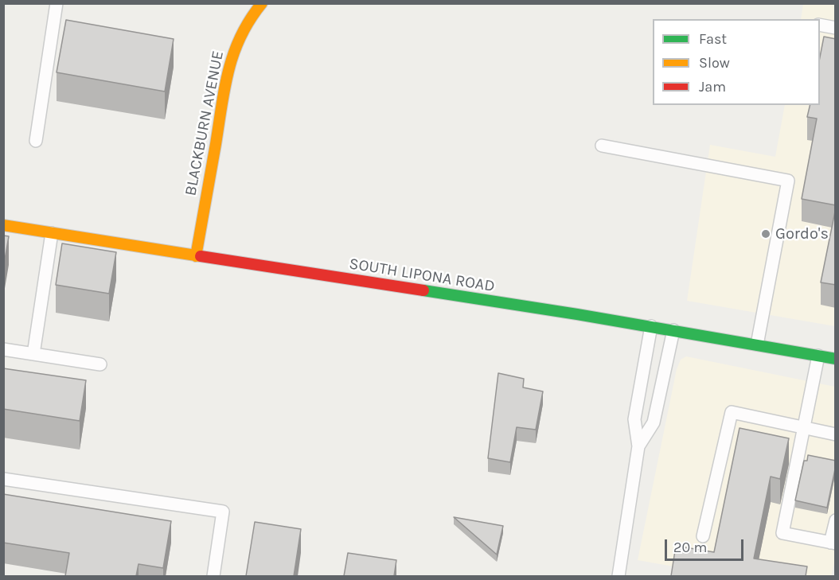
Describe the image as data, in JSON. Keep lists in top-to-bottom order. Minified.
{"streets":{"street":["BLACKBURN AVENUE","SOUTH LIPONA ROAD"]},"crossings":[["BLACKBURN AVENUE","SOUTH LIPONA ROAD"]],"places":["Gordo's"],"legend":["Fast","Slow","Jam"],"scale_bar":"20 m"}
